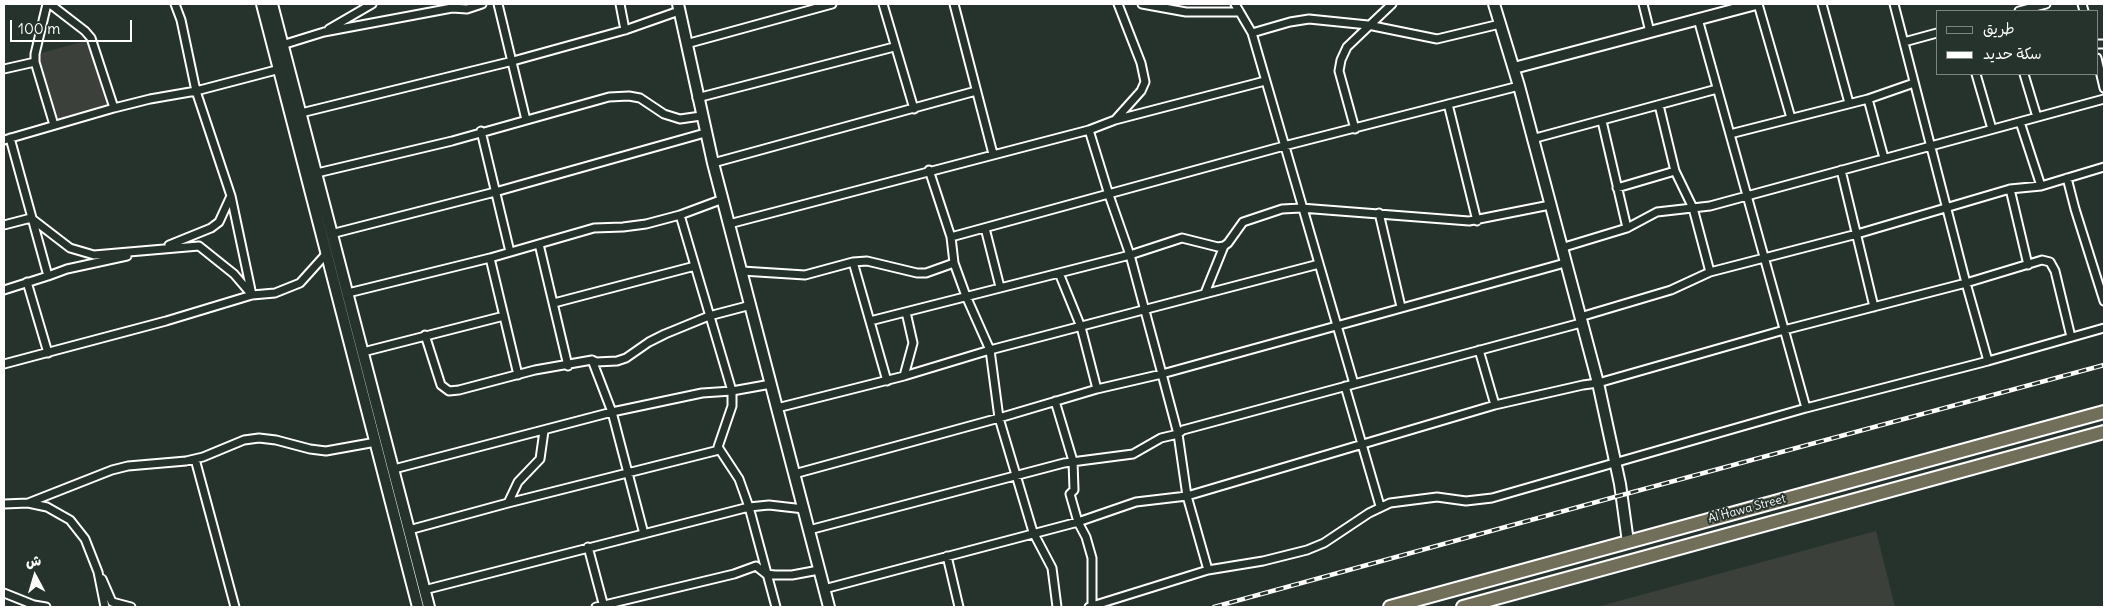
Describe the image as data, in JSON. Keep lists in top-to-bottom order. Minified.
{"streets":{"highway":["Al Hawa Street"]},"legend":["طريق","سكة حديد"],"scale_bar":"100 m","north":"top"}
